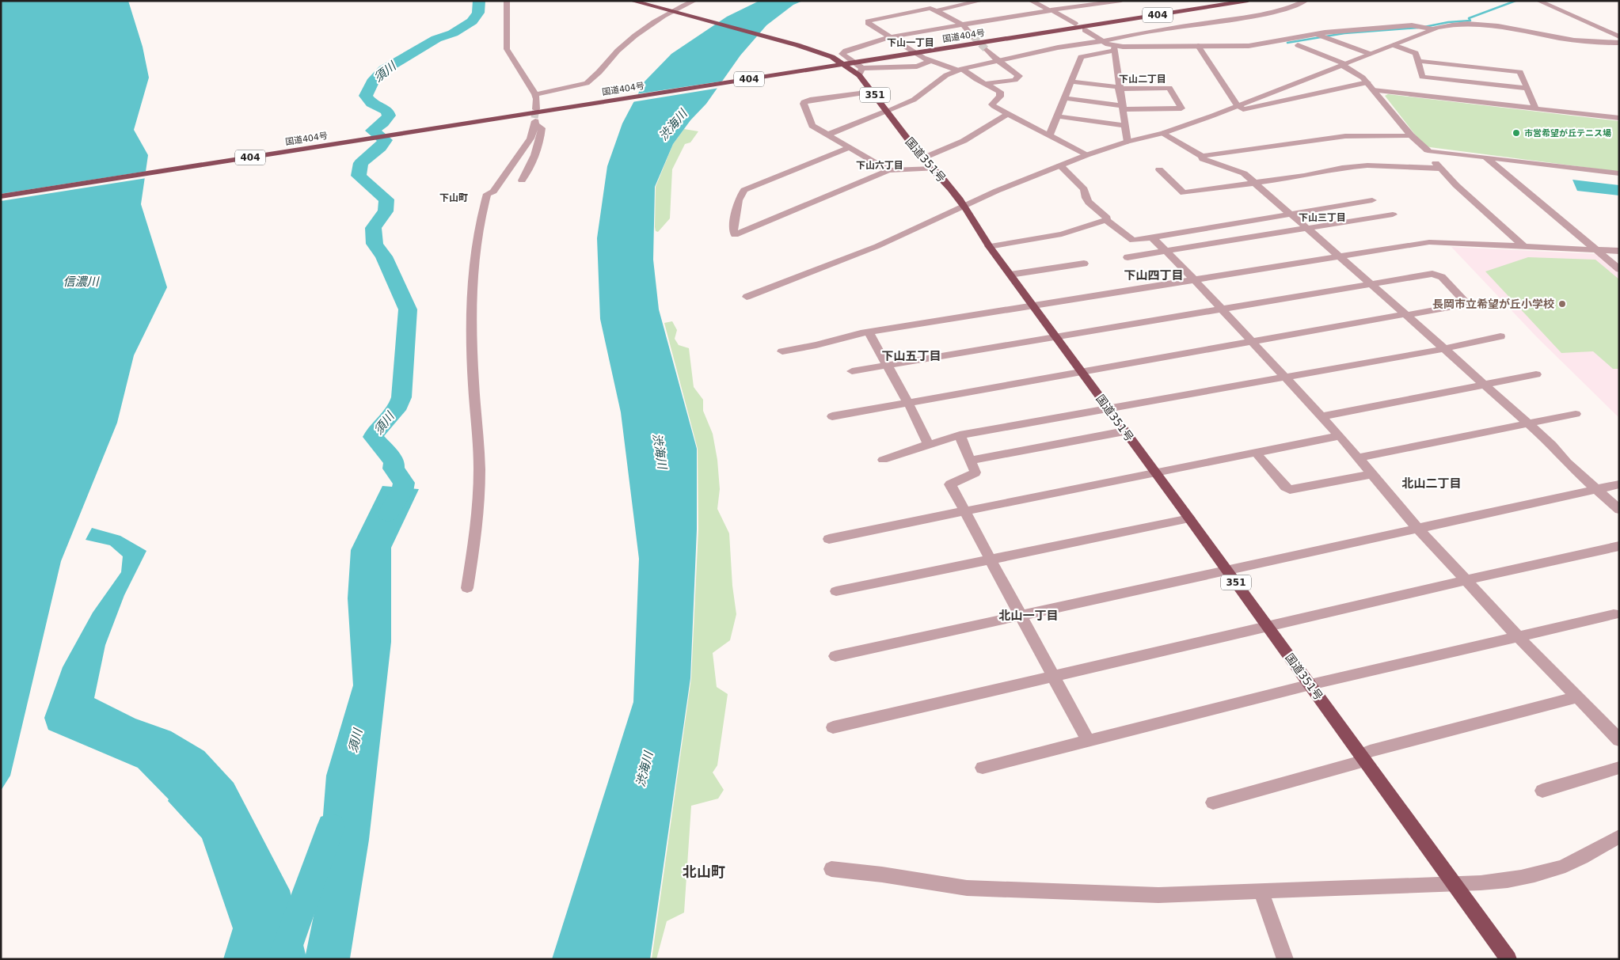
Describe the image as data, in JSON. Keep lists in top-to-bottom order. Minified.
{"streets":{"highway":["404","国道404号","351","国道351号"]},"districts":["下山一丁目","下山二丁目","下山六丁目","下山町","下山三丁目","下山四丁目","下山五丁目","北山二丁目","北山一丁目","北山町"],"water":["須川","渋海川","信濃川"],"places":["市営希望が丘テニス場","長岡市立希望が丘小学校"]}
